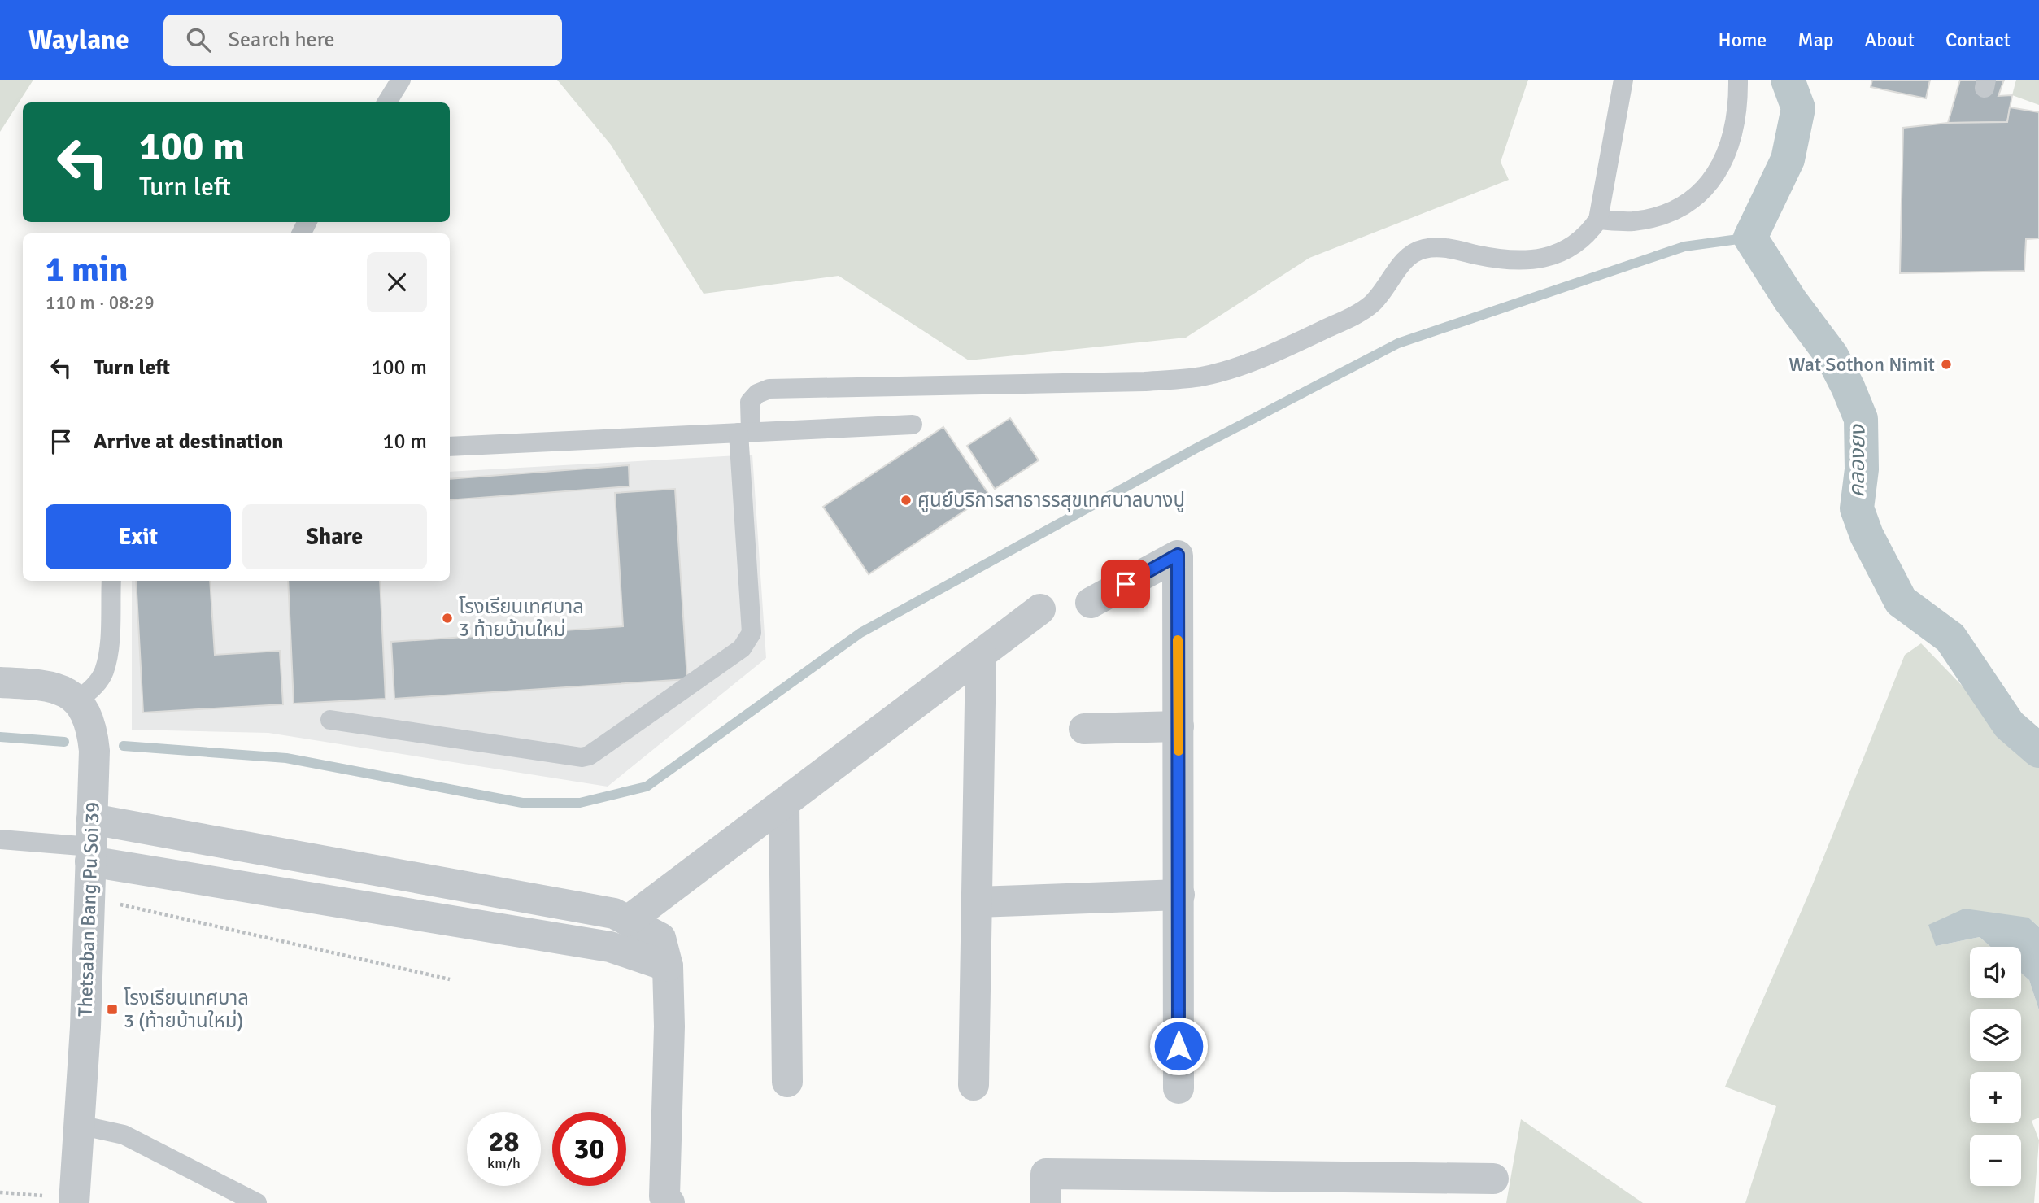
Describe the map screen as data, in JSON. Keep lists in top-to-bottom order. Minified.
{"streets":{"street":["Thetsaban Bang Pu Soi 39"]},"water":["คลองยง"],"places":{"other":["Wat Sothon Nimit","ศูนย์บริการสาธารรสุขเทศบาลบางปู","โรงเรียนเทศบาล 3 ท้ายบ้านใหม่"],"transit":["โรงเรียนเทศบาล 3 (ท้ายบ้านใหม่)"]},"page":{"header":"Waylane","search":"Search here","nav":["Home","Map","About","Contact"],"turn":["100 m","Turn left"],"heading":["1 min","110 m · 08:29"],"list":[{"name":"Turn left","value":"100 m"},{"name":"Arrive at destination","value":"10 m"}],"buttons":["Exit","Share"],"map_buttons":["+","−"],"speed":"28 km/h","limit":"30"}}
